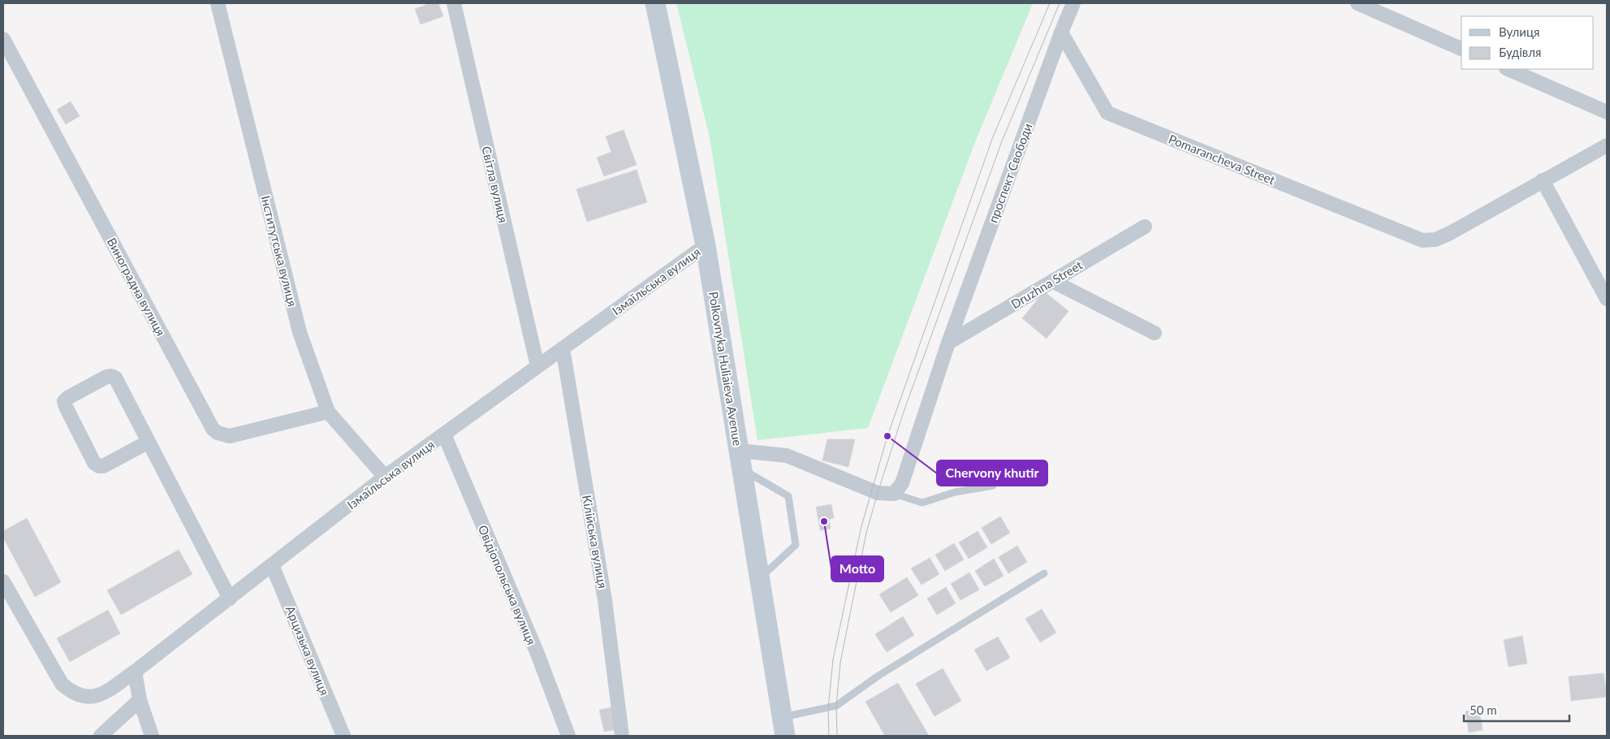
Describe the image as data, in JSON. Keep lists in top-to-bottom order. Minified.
{"streets":{"main road":["Polkovnyka Huliaieva Avenue"],"street":["Pomarancheva Street","проспект Свободи","Світла вулиця","Інститутська вулиця","Ізмаїльська вулиця","Druzhna Street","Виноградна вулиця","Кілійська вулиця","Овідіопольська вулиця","Арцизька вулиця"]},"crossings":[["Pomarancheva Street","проспект Свободи"],["проспект Свободи","Druzhna Street"],["Світла вулиця","Ізмаїльська вулиця"],["Інститутська вулиця","Ізмаїльська вулиця"],["Інститутська вулиця","Виноградна вулиця"],["Ізмаїльська вулиця","Polkovnyka Huliaieva Avenue"],["Ізмаїльська вулиця","Кілійська вулиця"],["Ізмаїльська вулиця","Овідіопольська вулиця"],["Ізмаїльська вулиця","Арцизька вулиця"]],"places":["Chervony khutir","Motto"],"legend":["Вулиця","Будівля"],"scale_bar":"50 m"}
